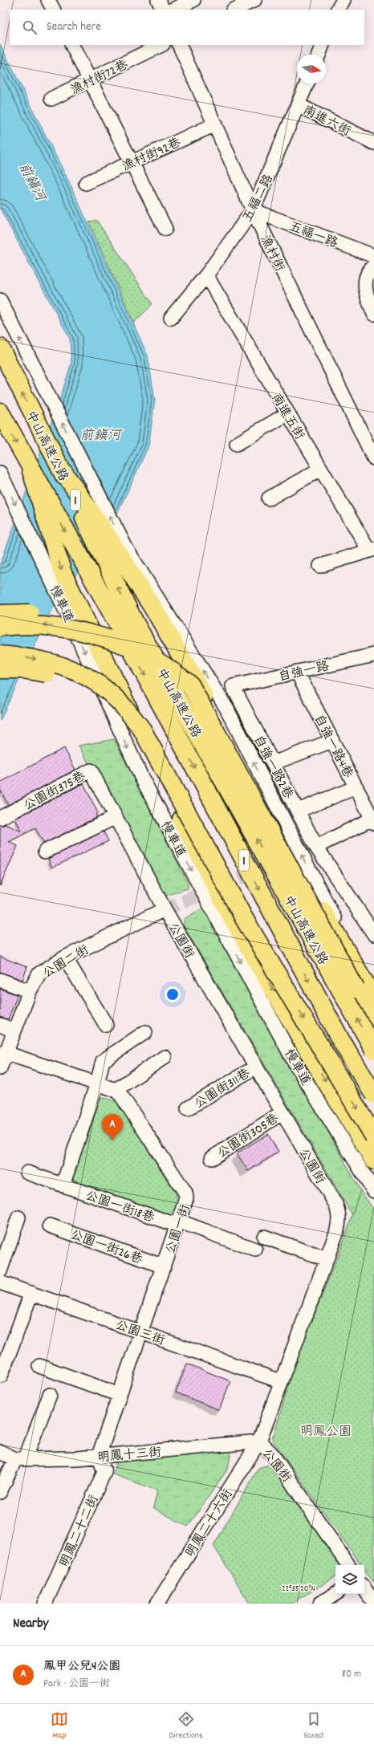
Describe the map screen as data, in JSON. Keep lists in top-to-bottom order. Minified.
{"streets":{"highway":["中山高速公路","1"],"street":["漁村街72巷","南進六街","漁村街92巷","五福二路","五福一路","漁村街","南進五街","慢車道","自強一路","自強一路4巷","自強一路2巷","公園街375巷","公園街","公園二街","公園街311巷","公園街305巷","公園一街18巷","公園一街","公園一街26巷","公園三街","明鳳十三街","明鳳二十六街","明鳳二十二街"]},"crossings":[["南進六街","五福二路"],["漁村街92巷","漁村街"],["五福二路","五福一路"],["五福二路","漁村街"],["五福二路","南進五街"],["五福一路","漁村街"],["自強一路","自強一路4巷"],["自強一路","自強一路2巷"],["公園街375巷","公園街"],["公園街","公園二街"],["公園街","公園街311巷"],["公園街","公園街305巷"],["公園街","公園三街"],["公園街","明鳳十三街"],["公園街","明鳳二十六街"],["公園一街18巷","公園一街"],["公園一街","公園一街26巷"],["公園一街","公園三街"],["公園一街","明鳳十三街"],["公園一街","明鳳二十二街"],["明鳳十三街","明鳳二十六街"],["明鳳十三街","明鳳二十二街"]],"water":["前鎮河"],"parks":["明鳳公園"],"north":"right","page":{"search":"Search here","pins":"A","heading":"Nearby","list":[{"mark":"A","name":"鳳甲公兒4公園","note":"Park · 公園一街","value":"80 m"}],"nav":["Map","Directions","Saved"]},"coordinates":["22°35'20\"N"]}
